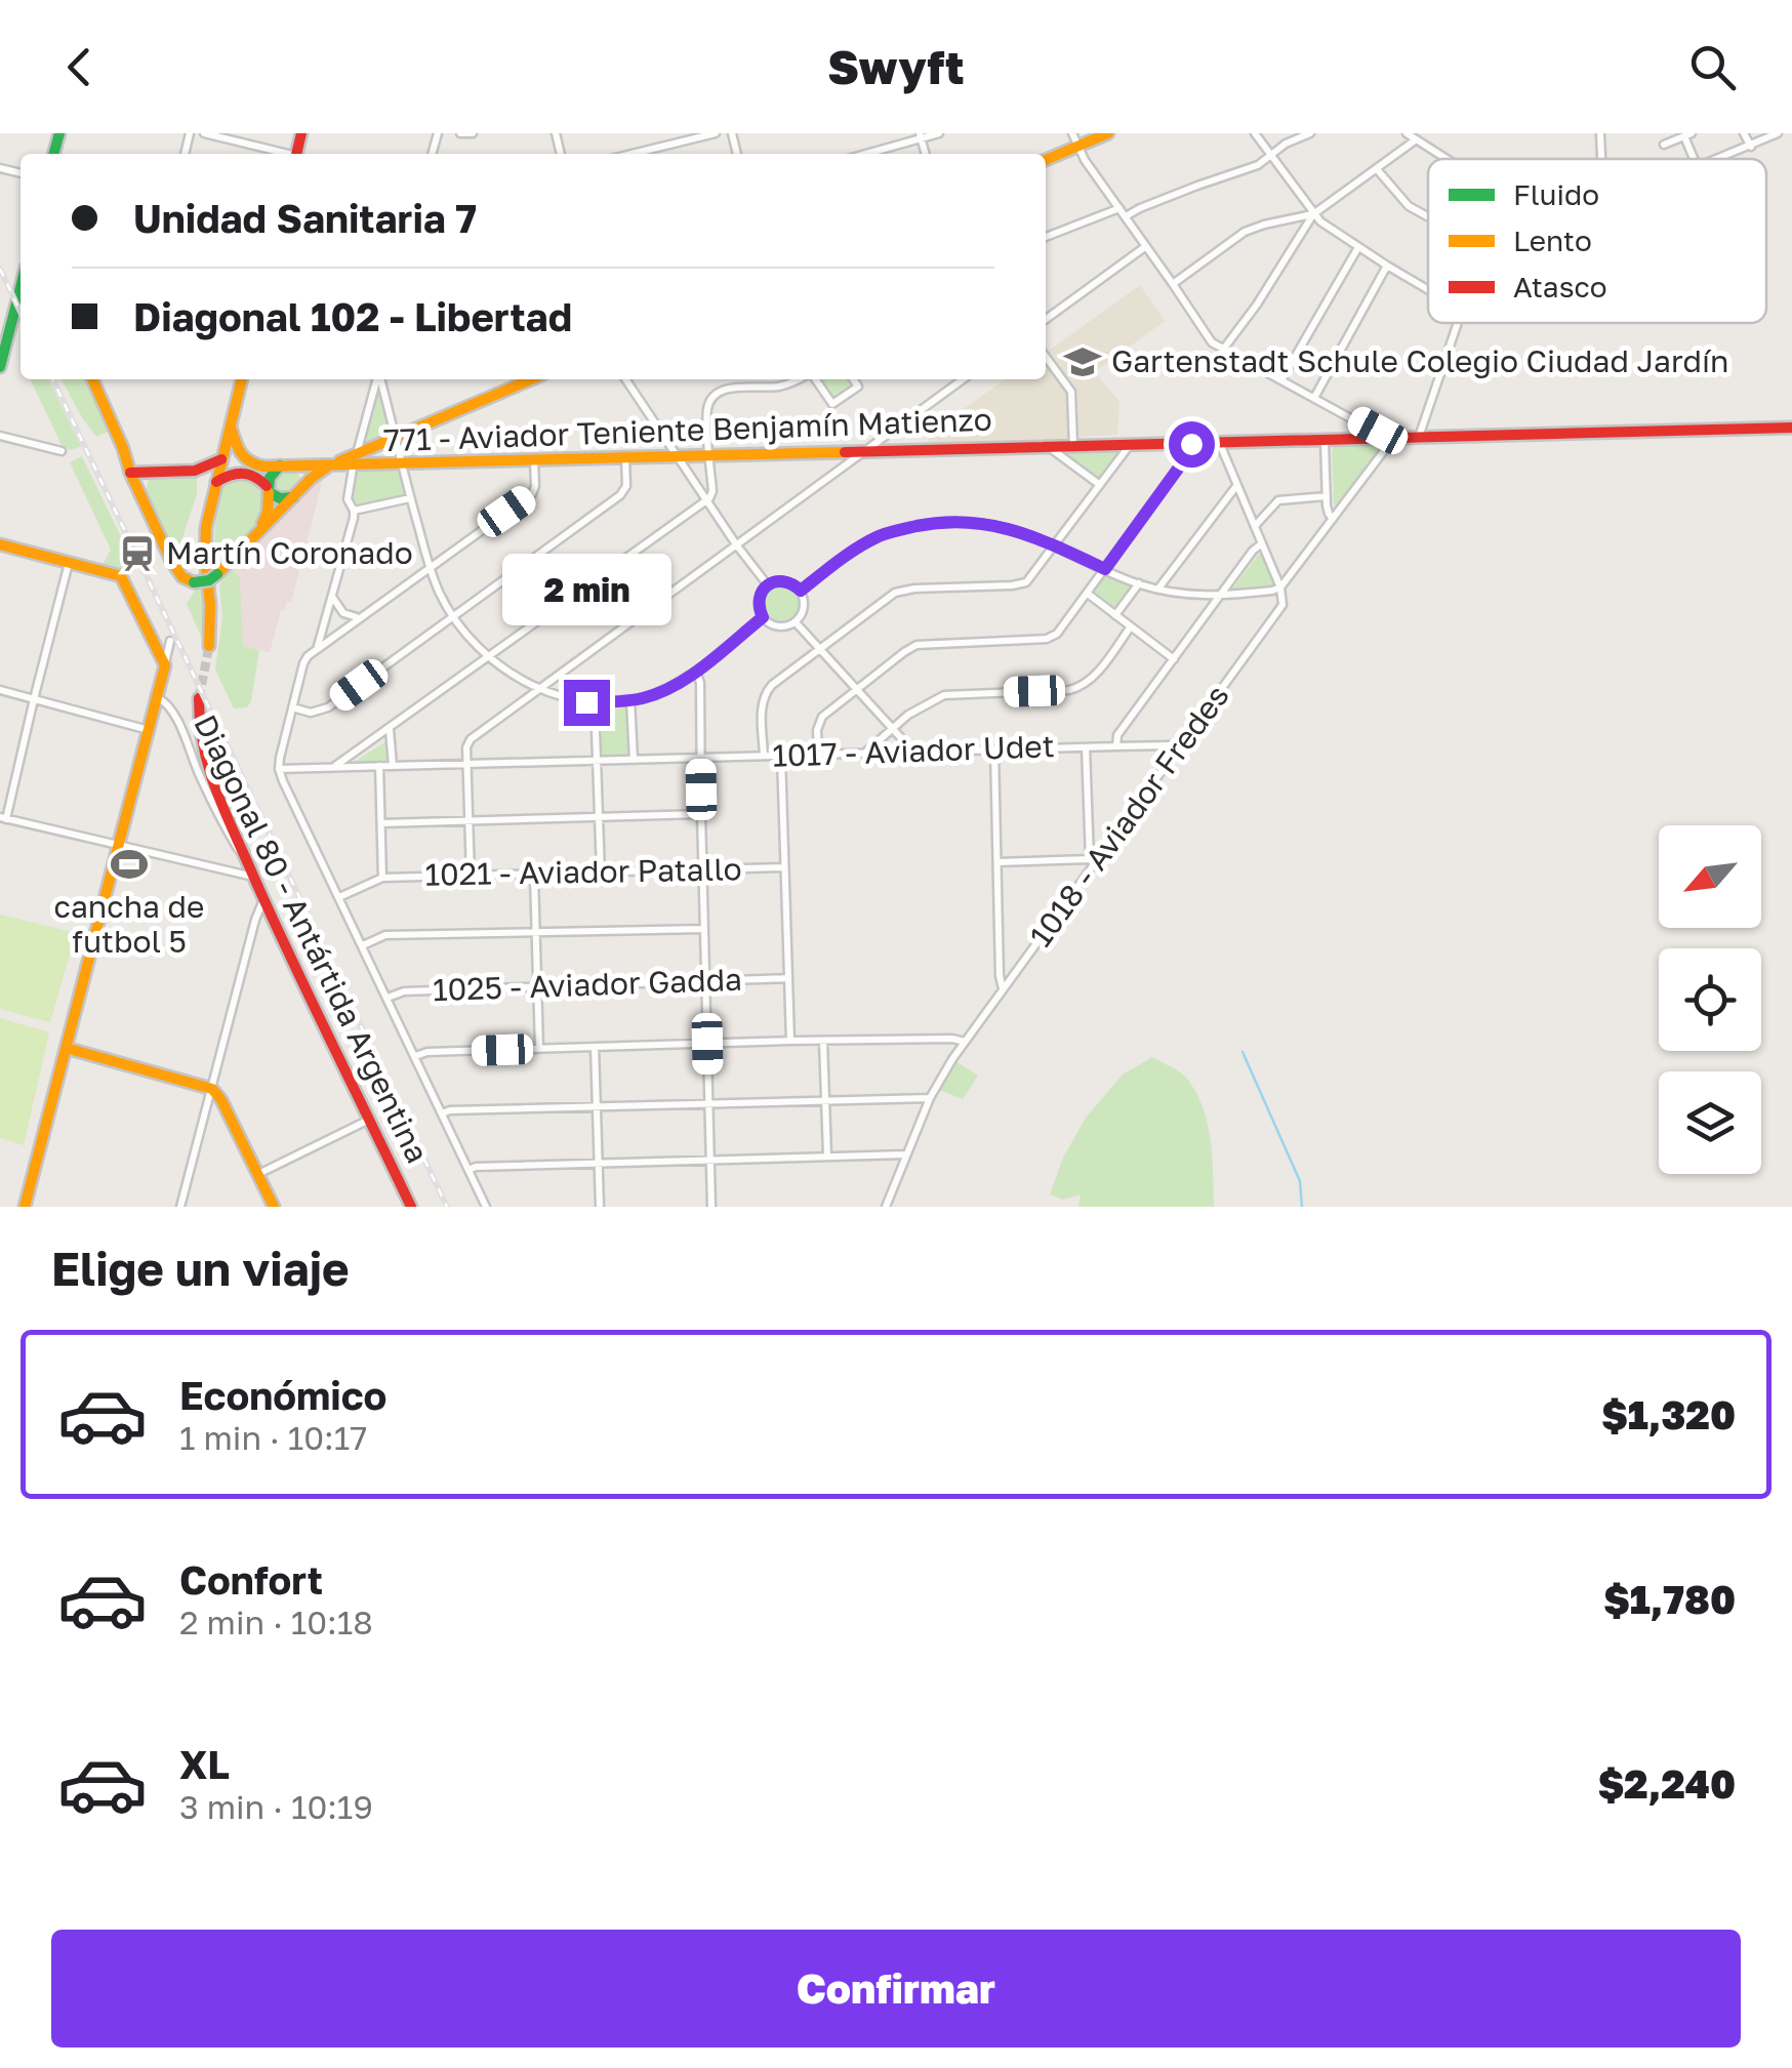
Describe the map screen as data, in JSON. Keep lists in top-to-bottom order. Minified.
{"streets":{"street":["771 - Aviador Teniente Benjamín Matienzo","1017 - Aviador Udet","1018 - Aviador Fredes","1021 - Aviador Patallo","Diagonal 80 - Antártida Argentina","1025 - Aviador Gadda"]},"crossings":[["771 - Aviador Teniente Benjamín Matienzo","1018 - Aviador Fredes"],["1017 - Aviador Udet","1018 - Aviador Fredes"]],"places":{"school or university":["Gartenstadt Schule Colegio Ciudad Jardín"],"station":["Martín Coronado"],"sports":["cancha de futbol 5"]},"legend":["Fluido","Lento","Atasco"],"north":"bottom left","page":{"header":"Swyft","banner":["Unidad Sanitaria 7","Diagonal 102 - Libertad"],"bubble":"2 min","heading":"Elige un viaje","list":[{"name":"Económico","note":"1 min · 10:17","value":"$1,320"},{"name":"Confort","note":"2 min · 10:18","value":"$1,780"},{"name":"XL","note":"3 min · 10:19","value":"$2,240"}],"buttons":"Confirmar"}}
